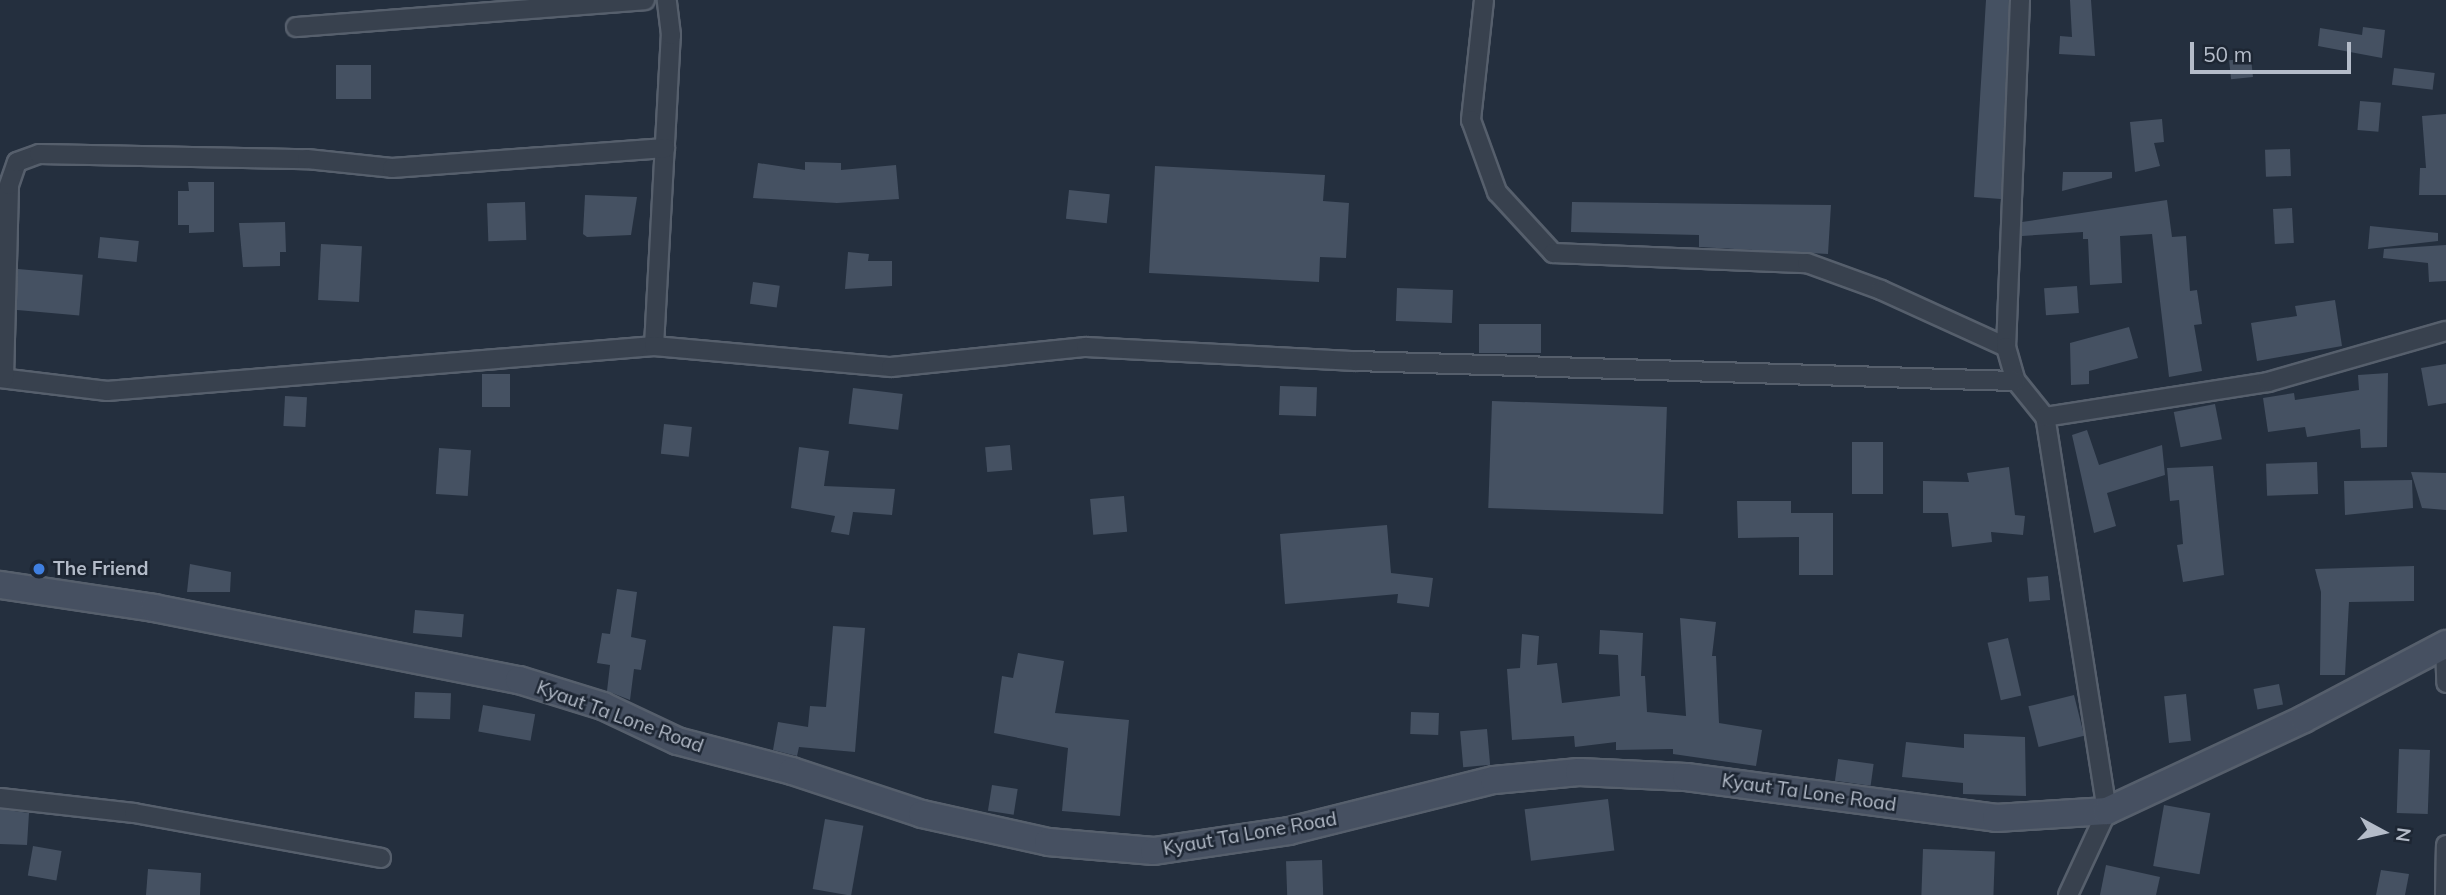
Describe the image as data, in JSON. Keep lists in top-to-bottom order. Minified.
{"streets":{"main road":["Kyaut Ta Lone Road"]},"places":["The Friend"],"scale_bar":"50 m","north":"right"}
